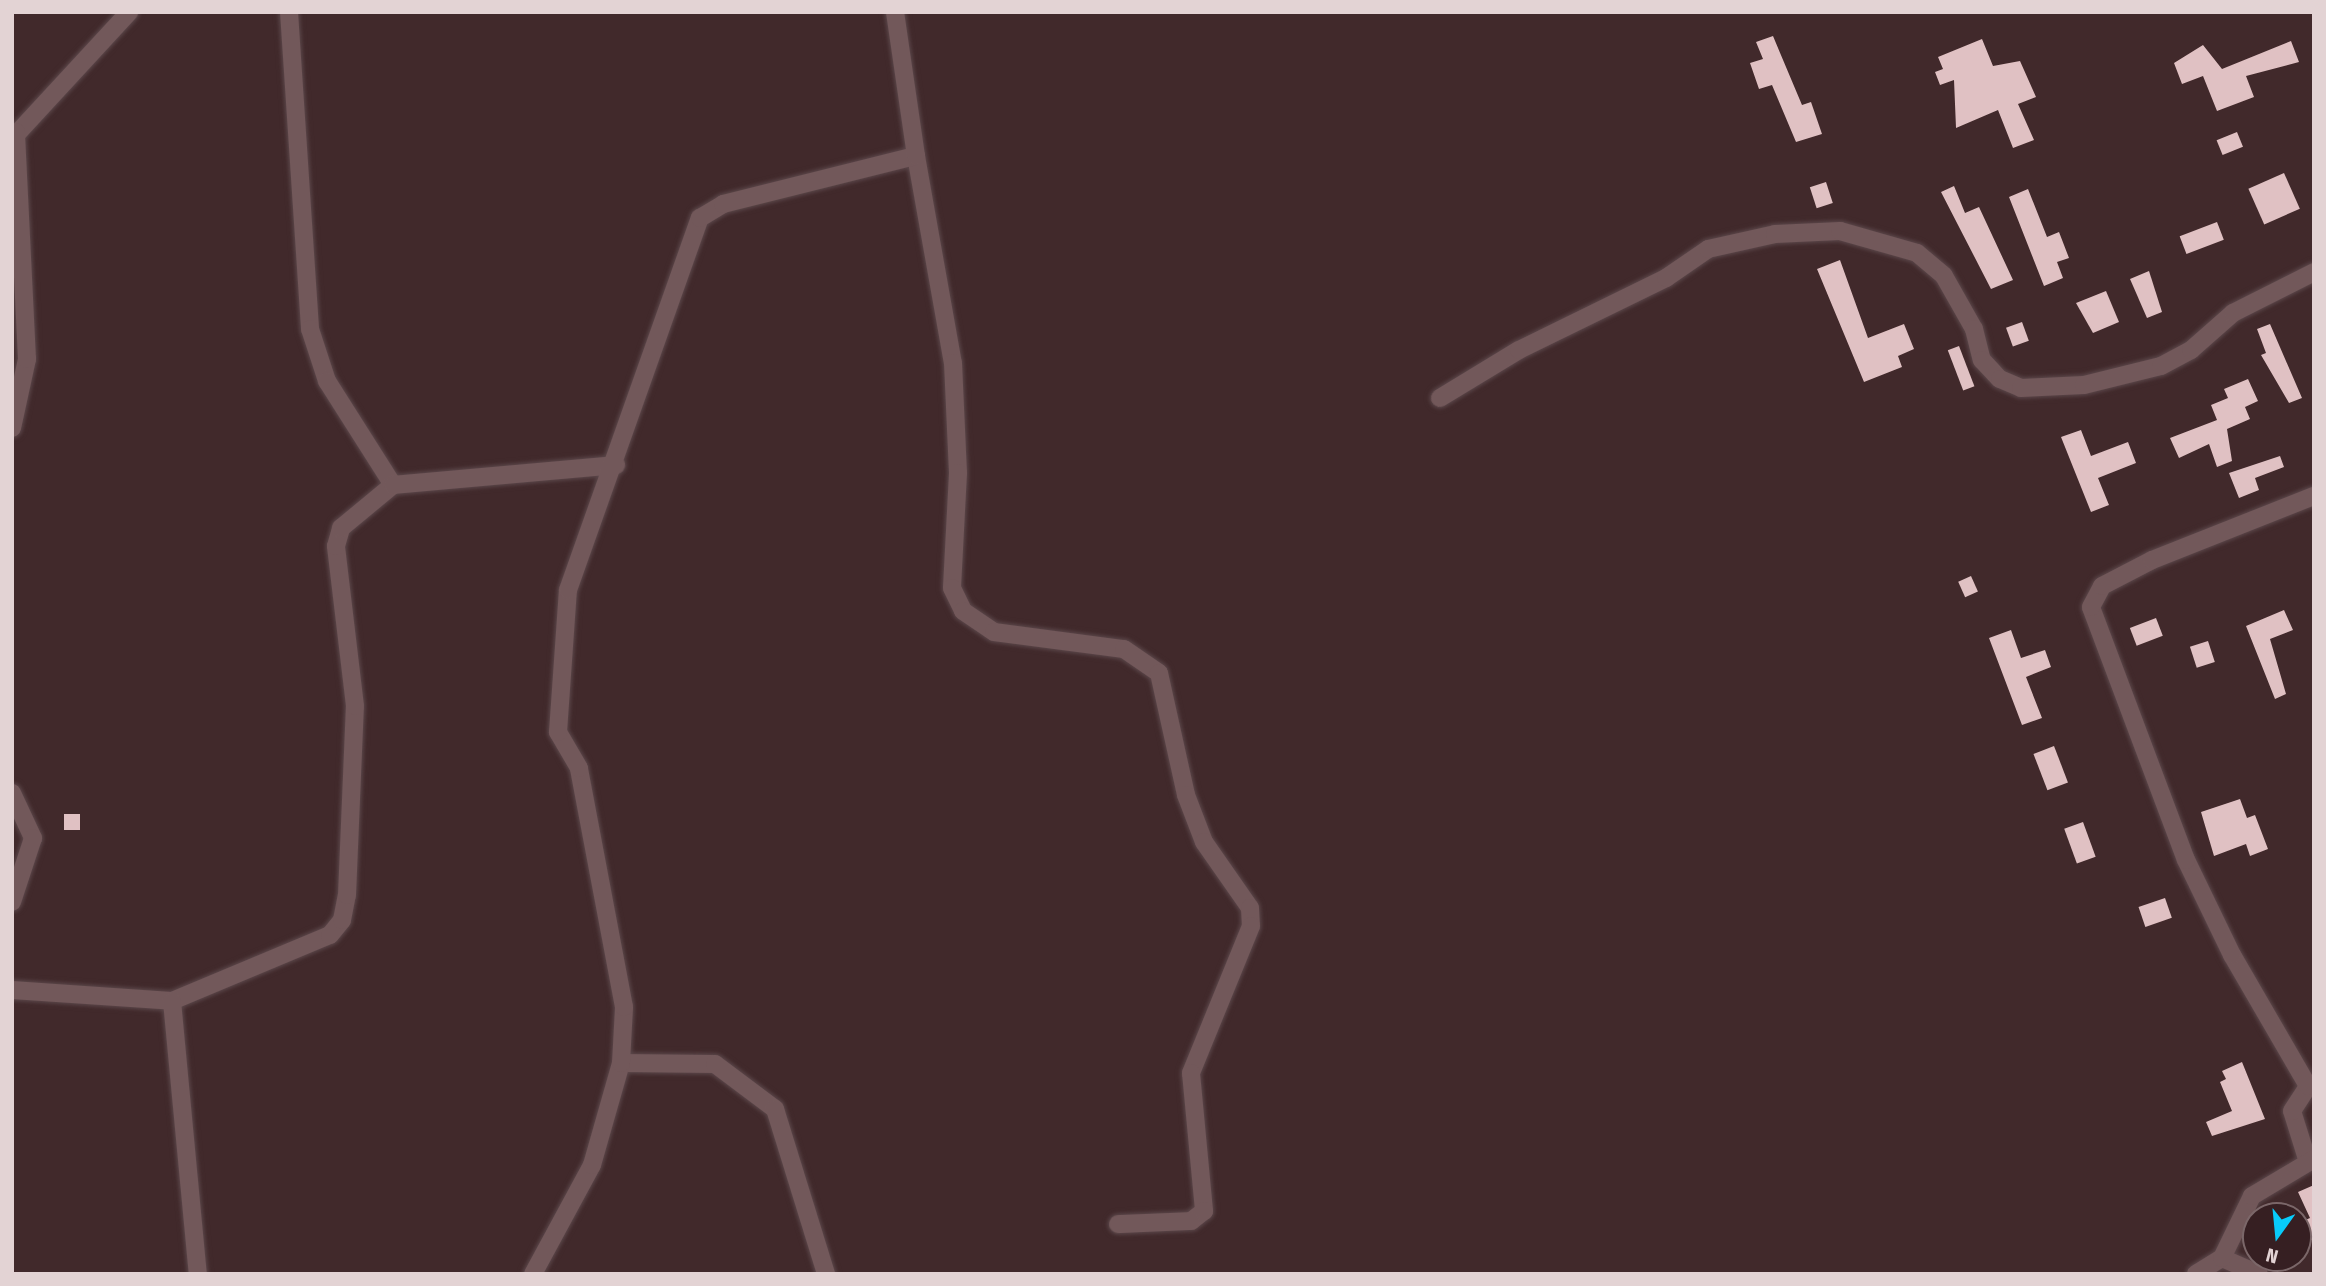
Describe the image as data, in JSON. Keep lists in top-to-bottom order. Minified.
{"north":"bottom"}
